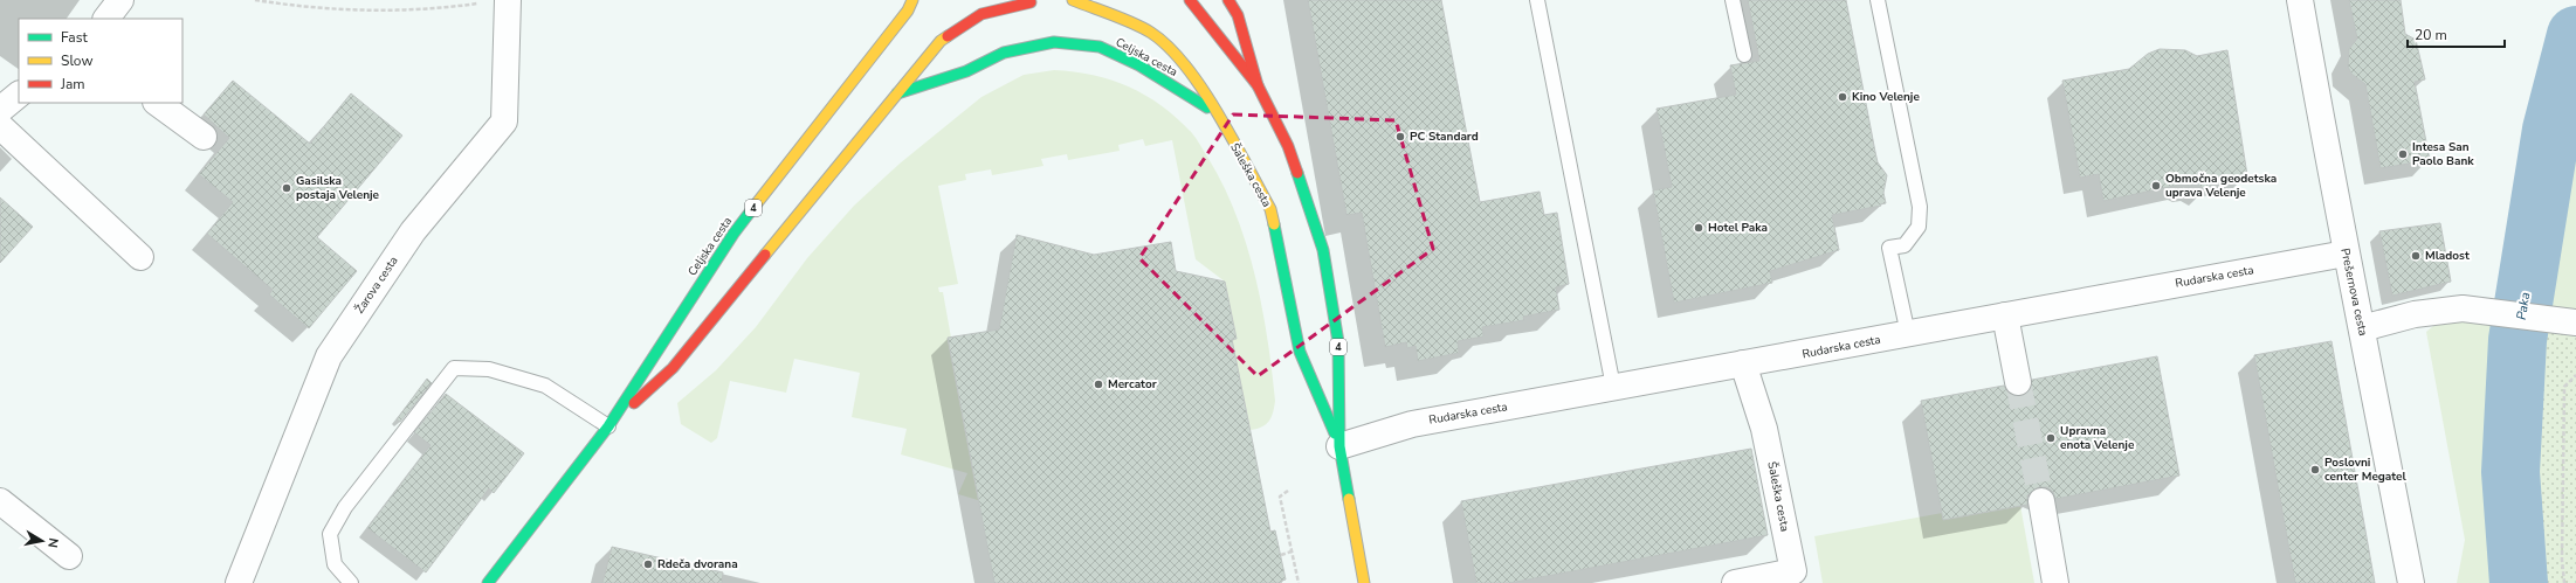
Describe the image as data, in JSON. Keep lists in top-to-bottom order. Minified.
{"streets":{"main road":["Celjska cesta","Šaleška cesta","4"],"street":["Rudarska cesta","Žarova cesta","Prešernova cesta"]},"crossings":[["Celjska cesta","Šaleška cesta"],["Šaleška cesta","Rudarska cesta"],["Rudarska cesta","Prešernova cesta"]],"water":["Paka"],"places":["Kino Velenje","PC Standard","Intesa San Paolo Bank","Območna geodetska uprava Velenje","Gasilska postaja Velenje","Hotel Paka","Mladost","Mercator","Upravna enota Velenje","Poslovni center Megatel","Rdeča dvorana"],"legend":["Fast","Slow","Jam"],"scale_bar":"20 m","north":"right"}
